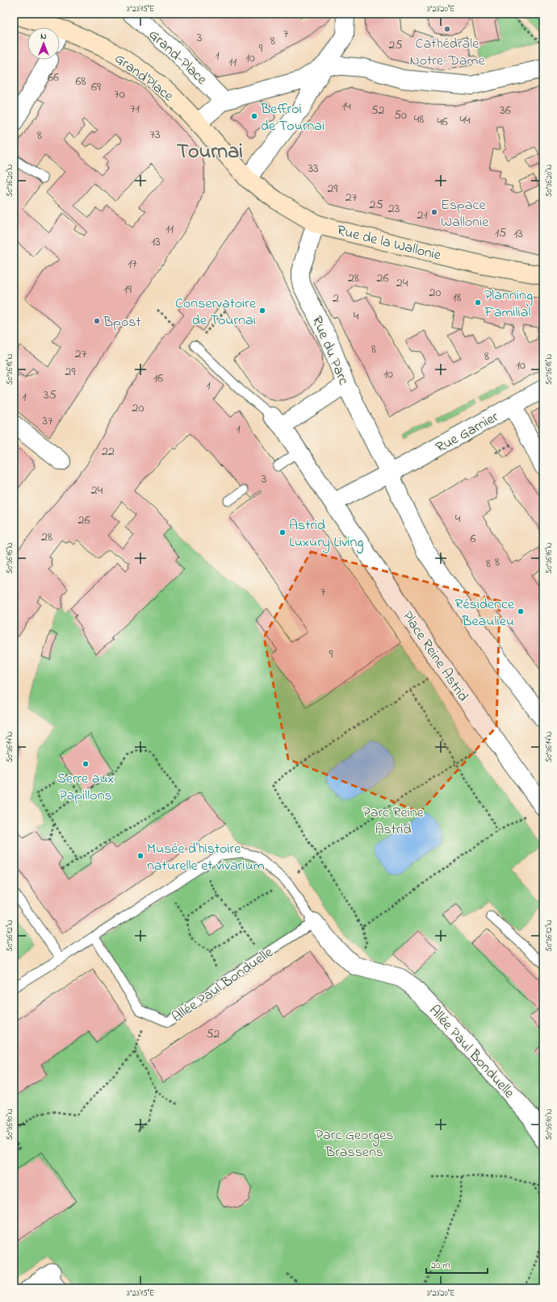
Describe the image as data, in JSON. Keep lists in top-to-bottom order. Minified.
{"streets":{"street":["Grand-Place","Grand'Place","Rue de la Wallonie","Rue du Parc","Rue Garnier","Place Reine Astrid","Allée Paul Bonduelle"]},"crossings":[["Grand'Place","Rue de la Wallonie"],["Rue de la Wallonie","Rue du Parc"],["Rue du Parc","Rue Garnier"]],"districts":["Tournai"],"parks":["Parc Reine Astrid","Parc Georges Brassens"],"places":["Cathédrale Notre-Dame","Beffroi de Tournai","Espace Wallonie","Planning Familial","Conservatoire de Tournai","Bpost","Astrid Luxury Living","Résidence Beaulieu","Serre aux Papillons","Musée d'histoire naturelle et vivarium"],"house_numbers":["7","3","8","25","9","1","10","11","66","68","69","70","14","71","52","36","50","48","44","46","73","8","33","29","27","25","23","21","11","15","13","13","17","28","26","24","19","20","18","2","4","8","27","8","10","29","10","16","1","35","1","20","37","1","22","3","24","4","26","28","6","8","8","7","9","52"],"scale_bar":"20 m","north":"top","coordinates":["3°23'15\"E","3°23'20\"E","50°36'20\"N","50°36'18\"N","50°36'16\"N","50°36'14\"N","50°36'12\"N","50°36'10\"N"]}
